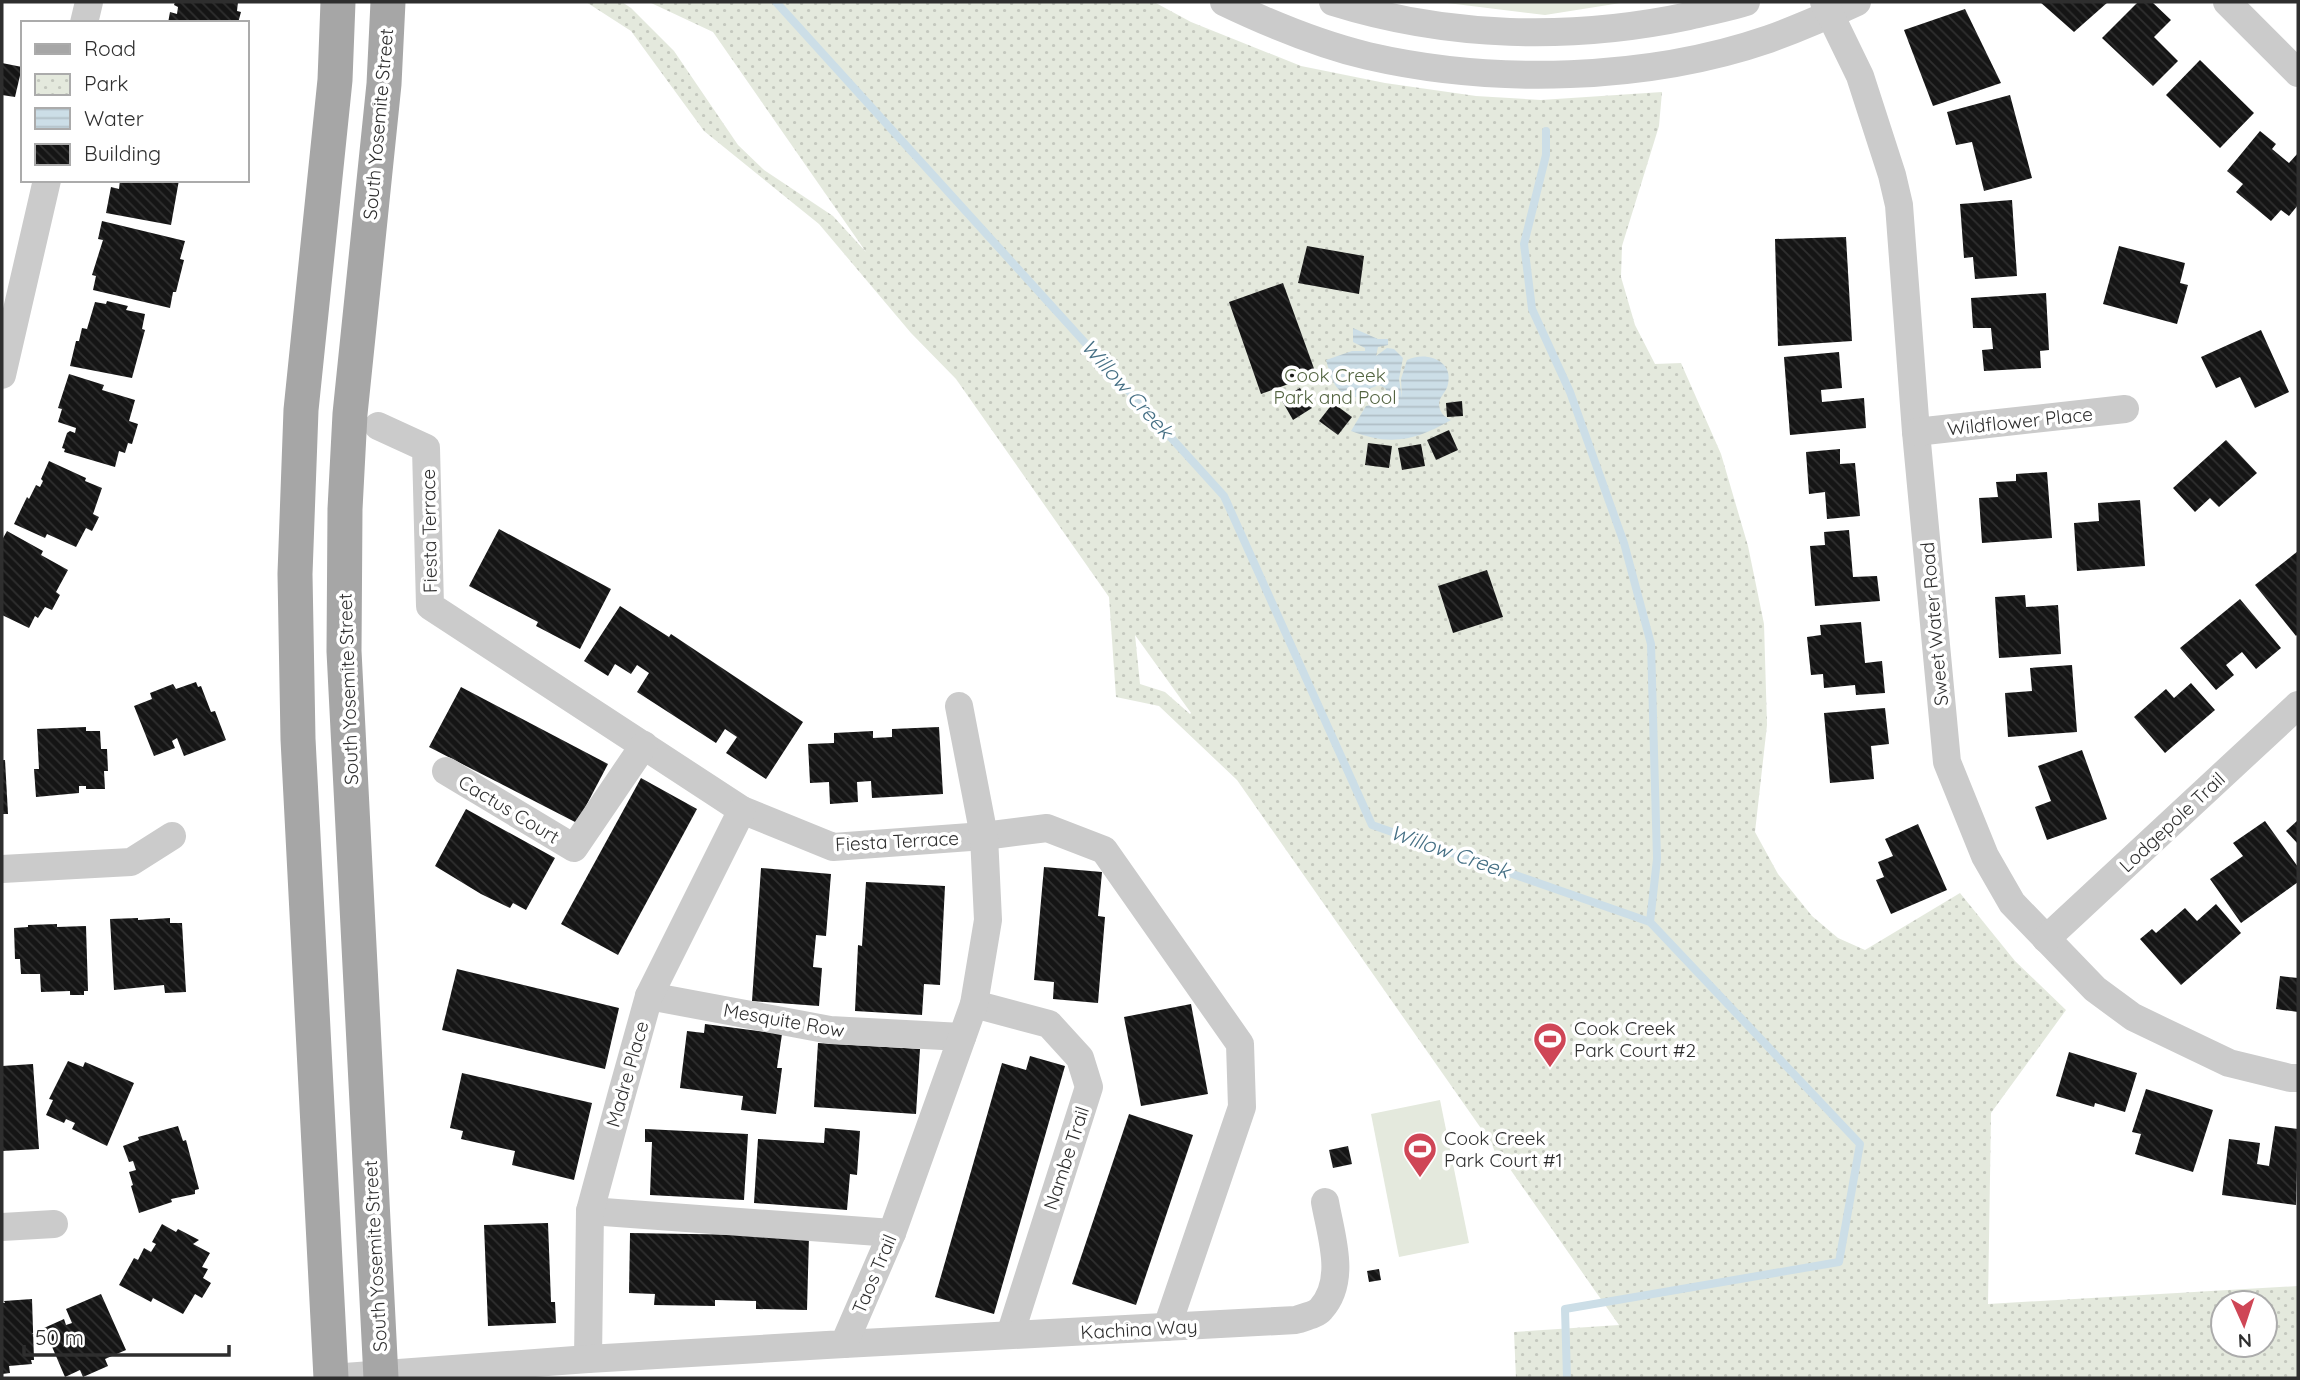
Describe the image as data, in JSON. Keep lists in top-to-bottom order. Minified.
{"streets":{"main road":["South Yosemite Street"],"street":["Wildflower Place","Fiesta Terrace","Sweet Water Road","Cactus Court","Lodgepole Trail","Mesquite Row","Madre Place","Nambe Trail","Taos Trail","Kachina Way"]},"crossings":[["Wildflower Place","Sweet Water Road"],["Fiesta Terrace","Cactus Court"],["Fiesta Terrace","Madre Place"],["Fiesta Terrace","Taos Trail"],["Fiesta Terrace","Kachina Way"],["Sweet Water Road","Lodgepole Trail"],["Mesquite Row","Madre Place"],["Mesquite Row","Taos Trail"],["Nambe Trail","Taos Trail"],["Nambe Trail","Kachina Way"],["Taos Trail","Kachina Way"]],"water":["Willow Creek"],"parks":["Cook Creek Park and Pool"],"places":{"sports":["Cook Creek Park Court #2","Cook Creek Park Court #1"]},"legend":["Road","Park","Water","Building"],"scale_bar":"50 m","north":"bottom"}
